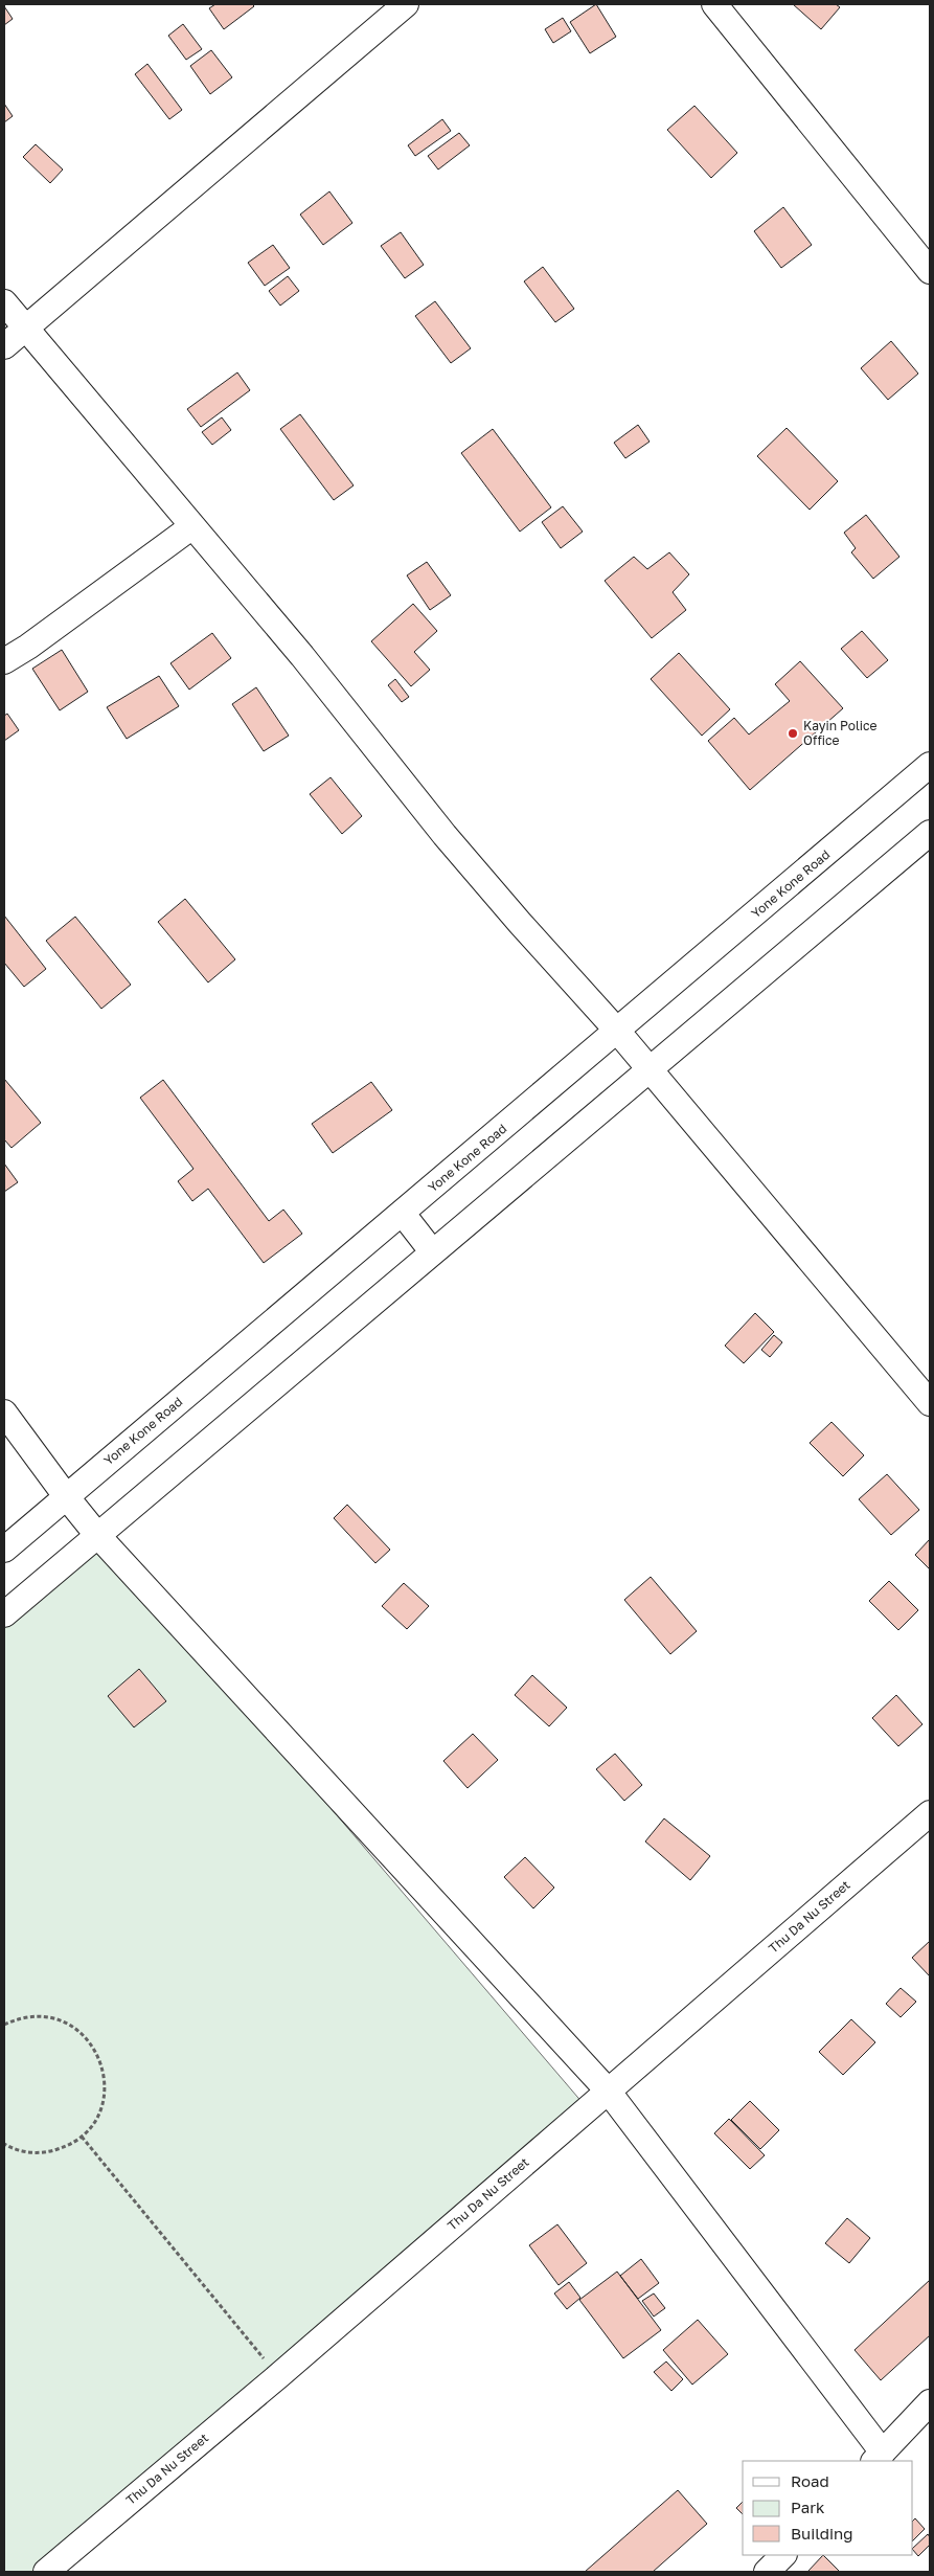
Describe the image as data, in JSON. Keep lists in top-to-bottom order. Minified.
{"streets":{"street":["Yone Kone Road","Thu Da Nu Street"]},"places":["Kayin Police Office"],"legend":["Road","Park","Building"]}
